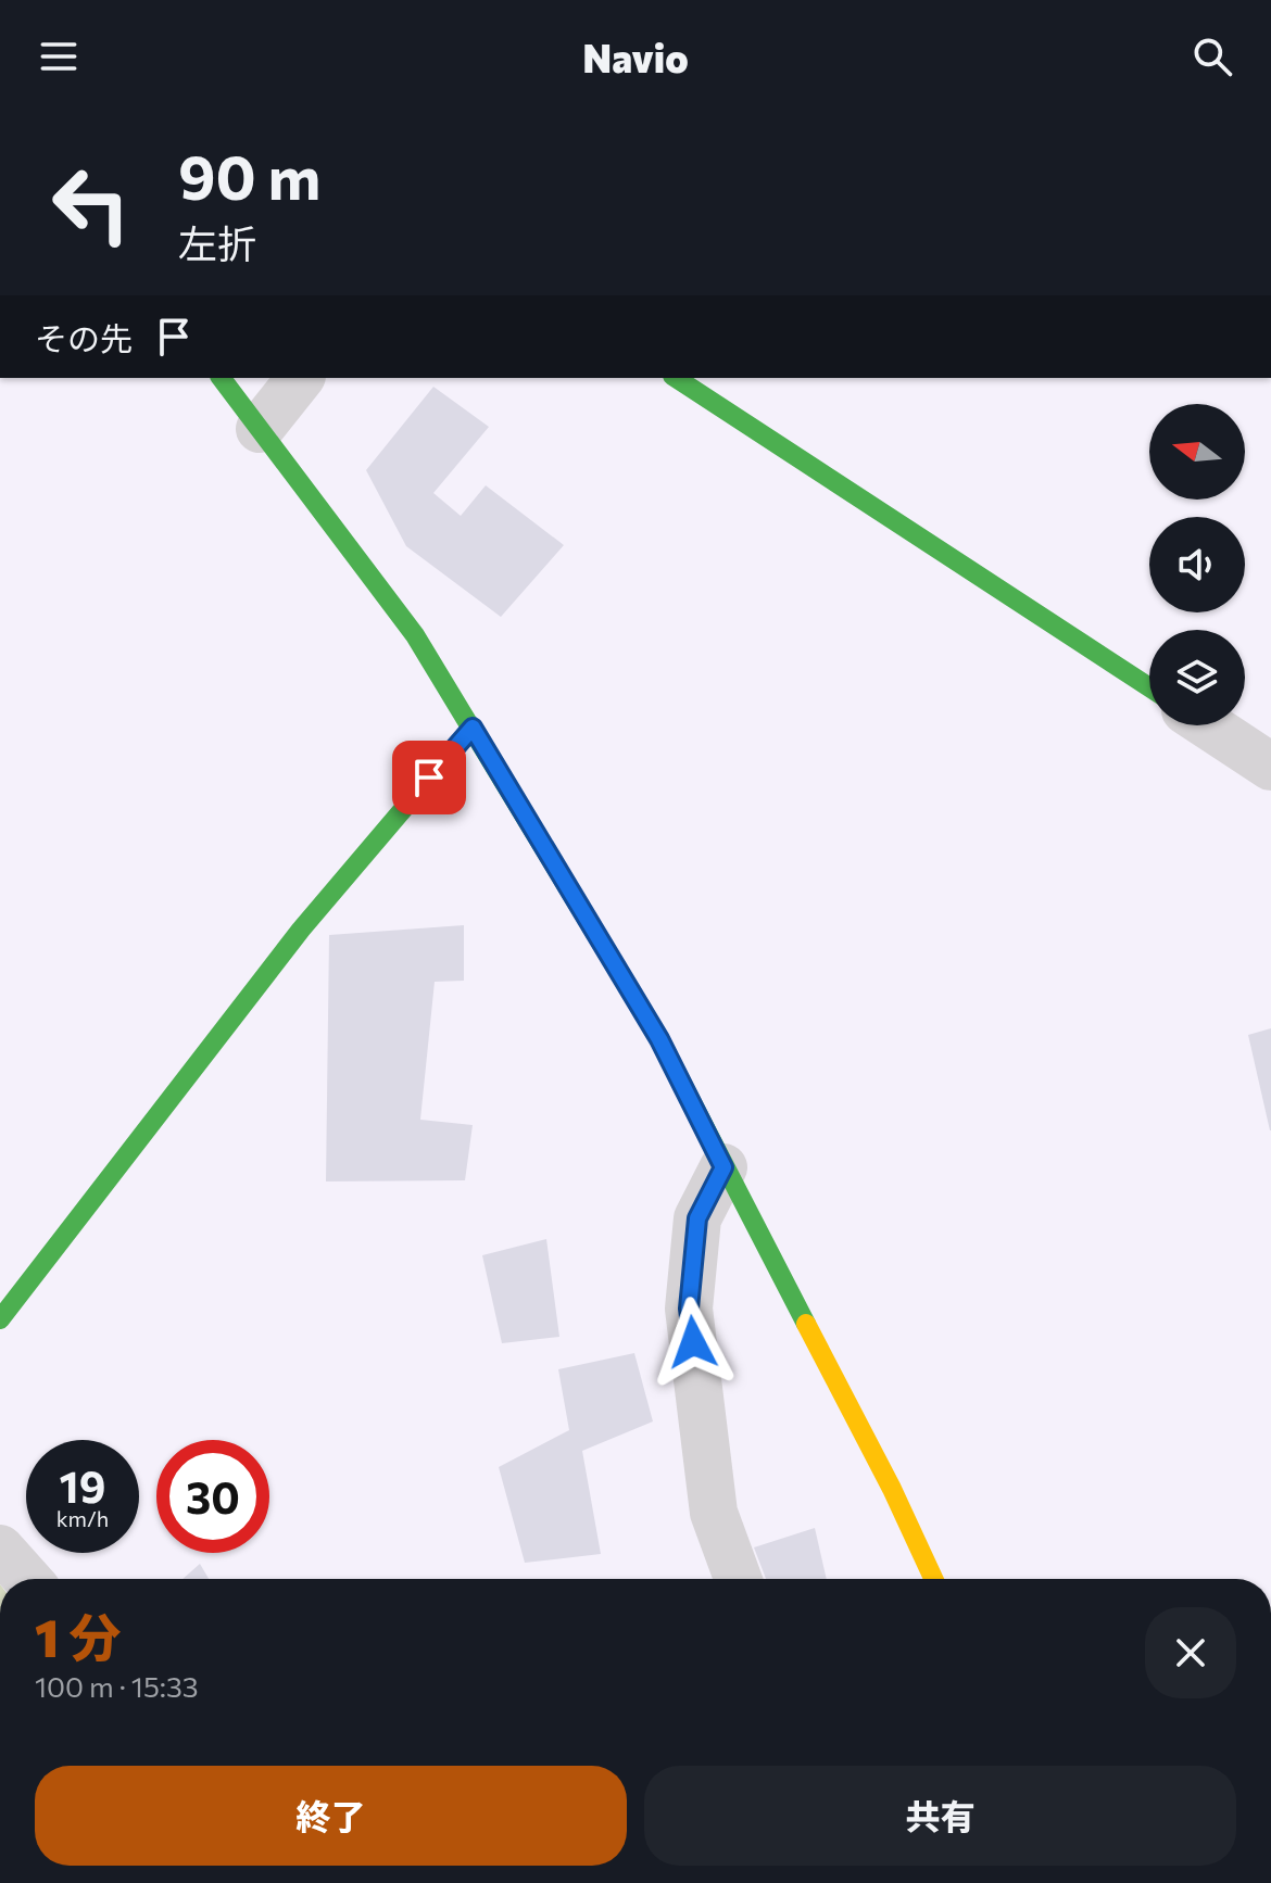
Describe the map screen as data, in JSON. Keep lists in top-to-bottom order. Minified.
{"north":"left","page":{"header":"Navio","turn":["90 m","左折"],"then":"その先","speed":"19 km/h","limit":"30","heading":["1 分","100 m · 15:33"],"buttons":["終了","共有"]}}
